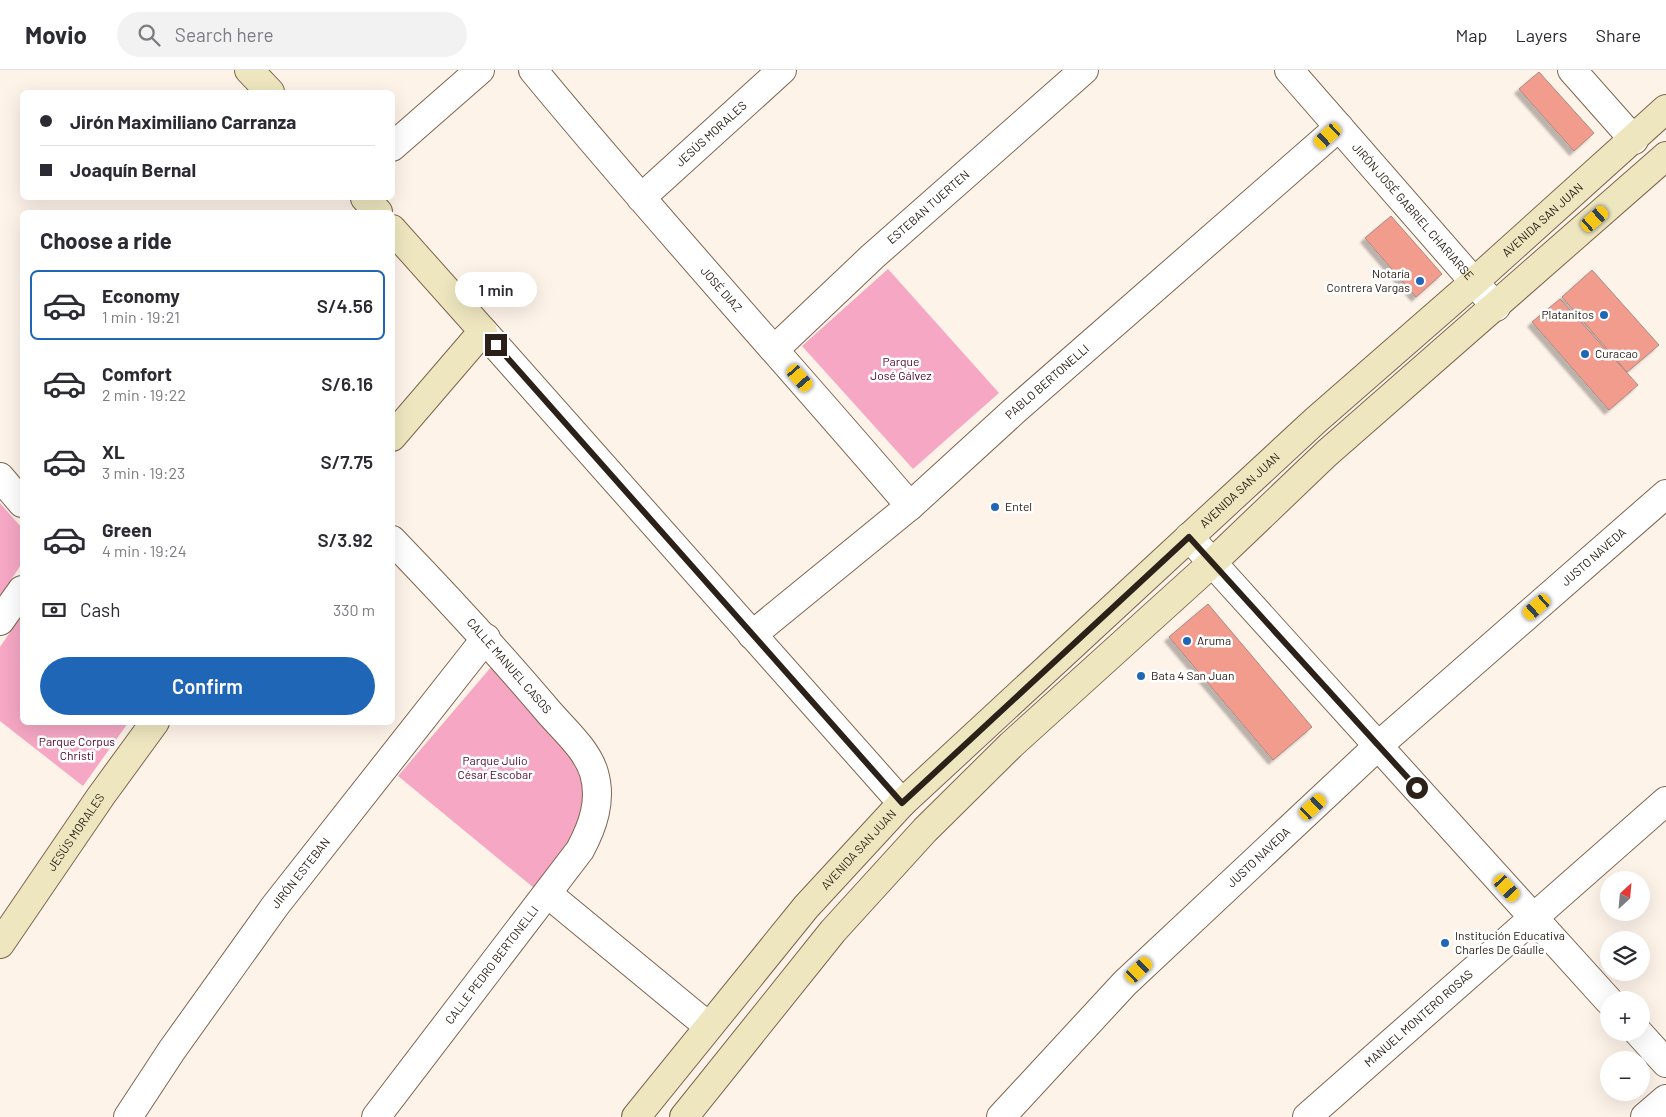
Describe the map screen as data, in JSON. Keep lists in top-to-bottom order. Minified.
{"streets":{"main road":["JESÚS MORALES","AVENIDA SAN JUAN"],"street":["ESTEBAN TUERTEN","JIRÓN JOSÉ GABRIEL CHARIARSE","JOSÉ DIAZ","PABLO BERTONELLI","JUSTO NAVEDA","CALLE MANUEL CASOS","JIRÓN ESTEBAN","CALLE PEDRO BERTONELLI","MANUEL MONTERO ROSAS"]},"crossings":[["JESÚS MORALES","JOSÉ DIAZ"],["ESTEBAN TUERTEN","JOSÉ DIAZ"],["JIRÓN JOSÉ GABRIEL CHARIARSE","AVENIDA SAN JUAN"],["JIRÓN JOSÉ GABRIEL CHARIARSE","PABLO BERTONELLI"],["JOSÉ DIAZ","PABLO BERTONELLI"],["CALLE MANUEL CASOS","JIRÓN ESTEBAN"],["CALLE MANUEL CASOS","CALLE PEDRO BERTONELLI"]],"parks":["Parque José Gálvez","Parque Corpus Christi","Parque Julio César Escobar"],"places":["Notaría Contrera Vargas","Platanitos","Curacao","Entel","Aruma","Bata 4 San Juan","Institución Educativa Charles De Gaulle"],"north":"top right","page":{"header":"Movio","search":"Search here","nav":["Map","Layers","Share"],"banner":["Jirón Maximiliano Carranza","Joaquín Bernal"],"heading":"Choose a ride","list":[{"name":"Economy","note":"1 min · 19:21","value":"S/4.56"},{"name":"Comfort","note":"2 min · 19:22","value":"S/6.16"},{"name":"XL","note":"3 min · 19:23","value":"S/7.75"},{"name":"Green","note":"4 min · 19:24","value":"S/3.92"}],"bubble":"1 min","pay":["Cash","330 m"],"buttons":"Confirm","map_buttons":["+","−"]}}
